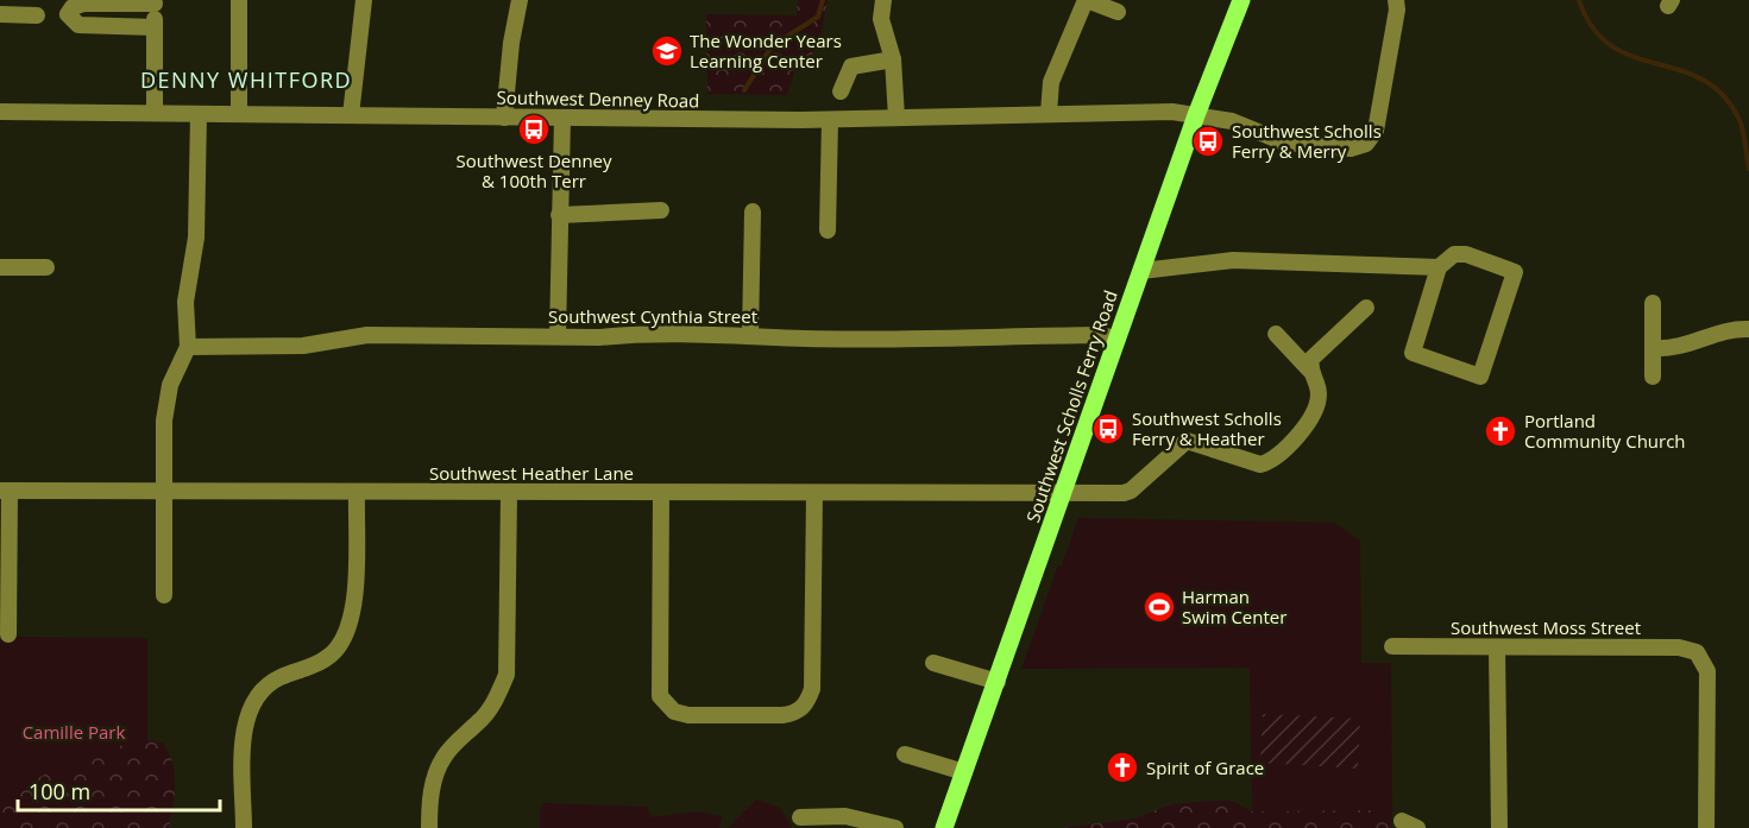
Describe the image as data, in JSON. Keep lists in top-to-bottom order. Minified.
{"streets":{"main road":["Southwest Scholls Ferry Road"],"street":["Southwest Denney Road","Southwest Cynthia Street","Southwest Heather Lane","Southwest Moss Street"]},"crossings":[["Southwest Denney Road","Southwest Scholls Ferry Road"],["Southwest Cynthia Street","Southwest Scholls Ferry Road"],["Southwest Scholls Ferry Road","Southwest Heather Lane"]],"districts":["DENNY WHITFORD"],"parks":["Camille Park"],"places":{"school or university":["The Wonder Years Learning Center"],"bus stop":["Southwest Denney & 100th Terr","Southwest Scholls Ferry & Merry","Southwest Scholls Ferry & Heather"],"church":["Portland Community Church","Spirit of Grace"],"sports":["Harman Swim Center"]},"scale_bar":"100 m"}
